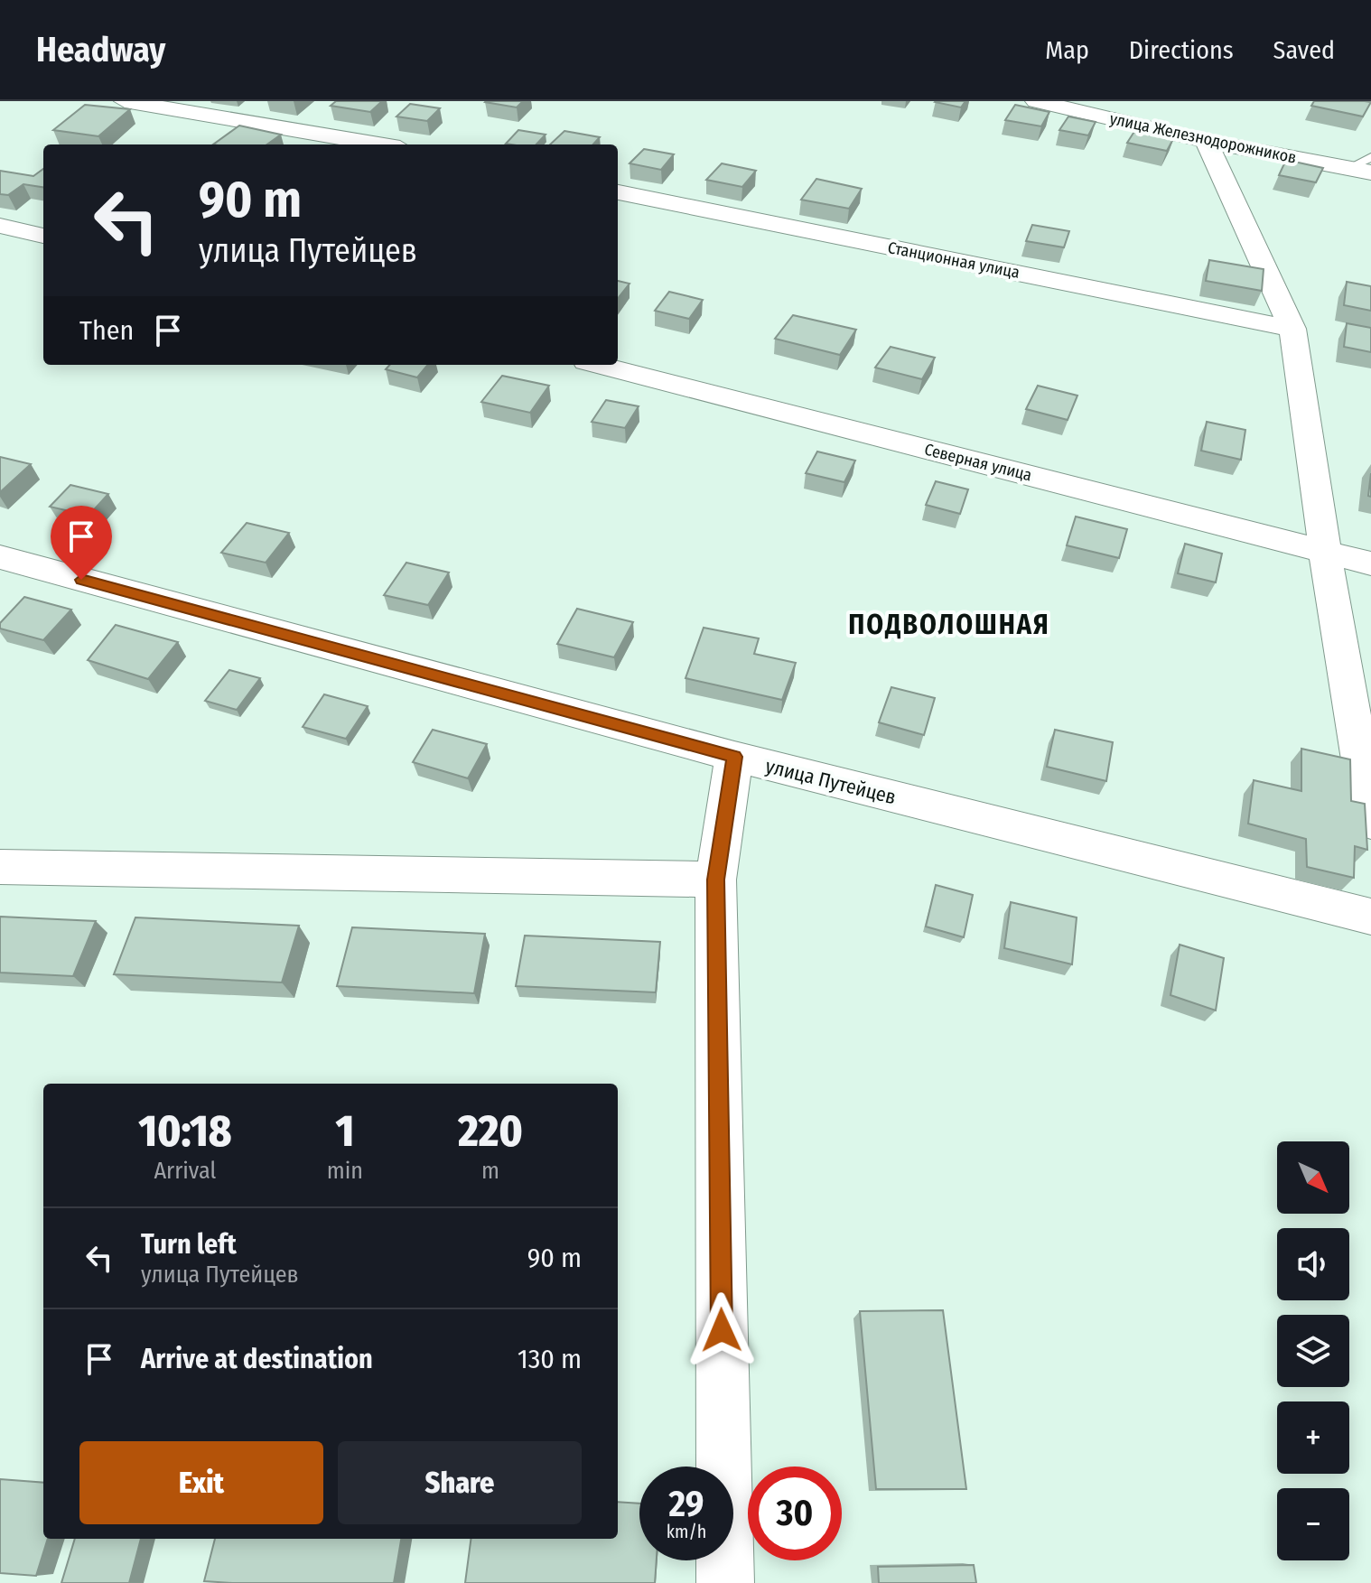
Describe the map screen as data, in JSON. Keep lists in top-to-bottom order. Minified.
{"streets":{"street":["улица Железнодорожников","Станционная улица","Северная улица","улица Путейцев"]},"districts":["ПОДВОЛОШНАЯ"],"north":"bottom right","page":{"header":"Headway","nav":["Map","Directions","Saved"],"turn":["90 m","улица Путейцев"],"then":"Then","eta":["10:18","Arrival","1","min","220","m"],"map_buttons":["+","−"],"list":[{"name":"Turn left","note":"улица Путейцев","value":"90 m"},{"name":"Arrive at destination","value":"130 m"}],"buttons":["Exit","Share"],"speed":"29 km/h","limit":"30"}}
